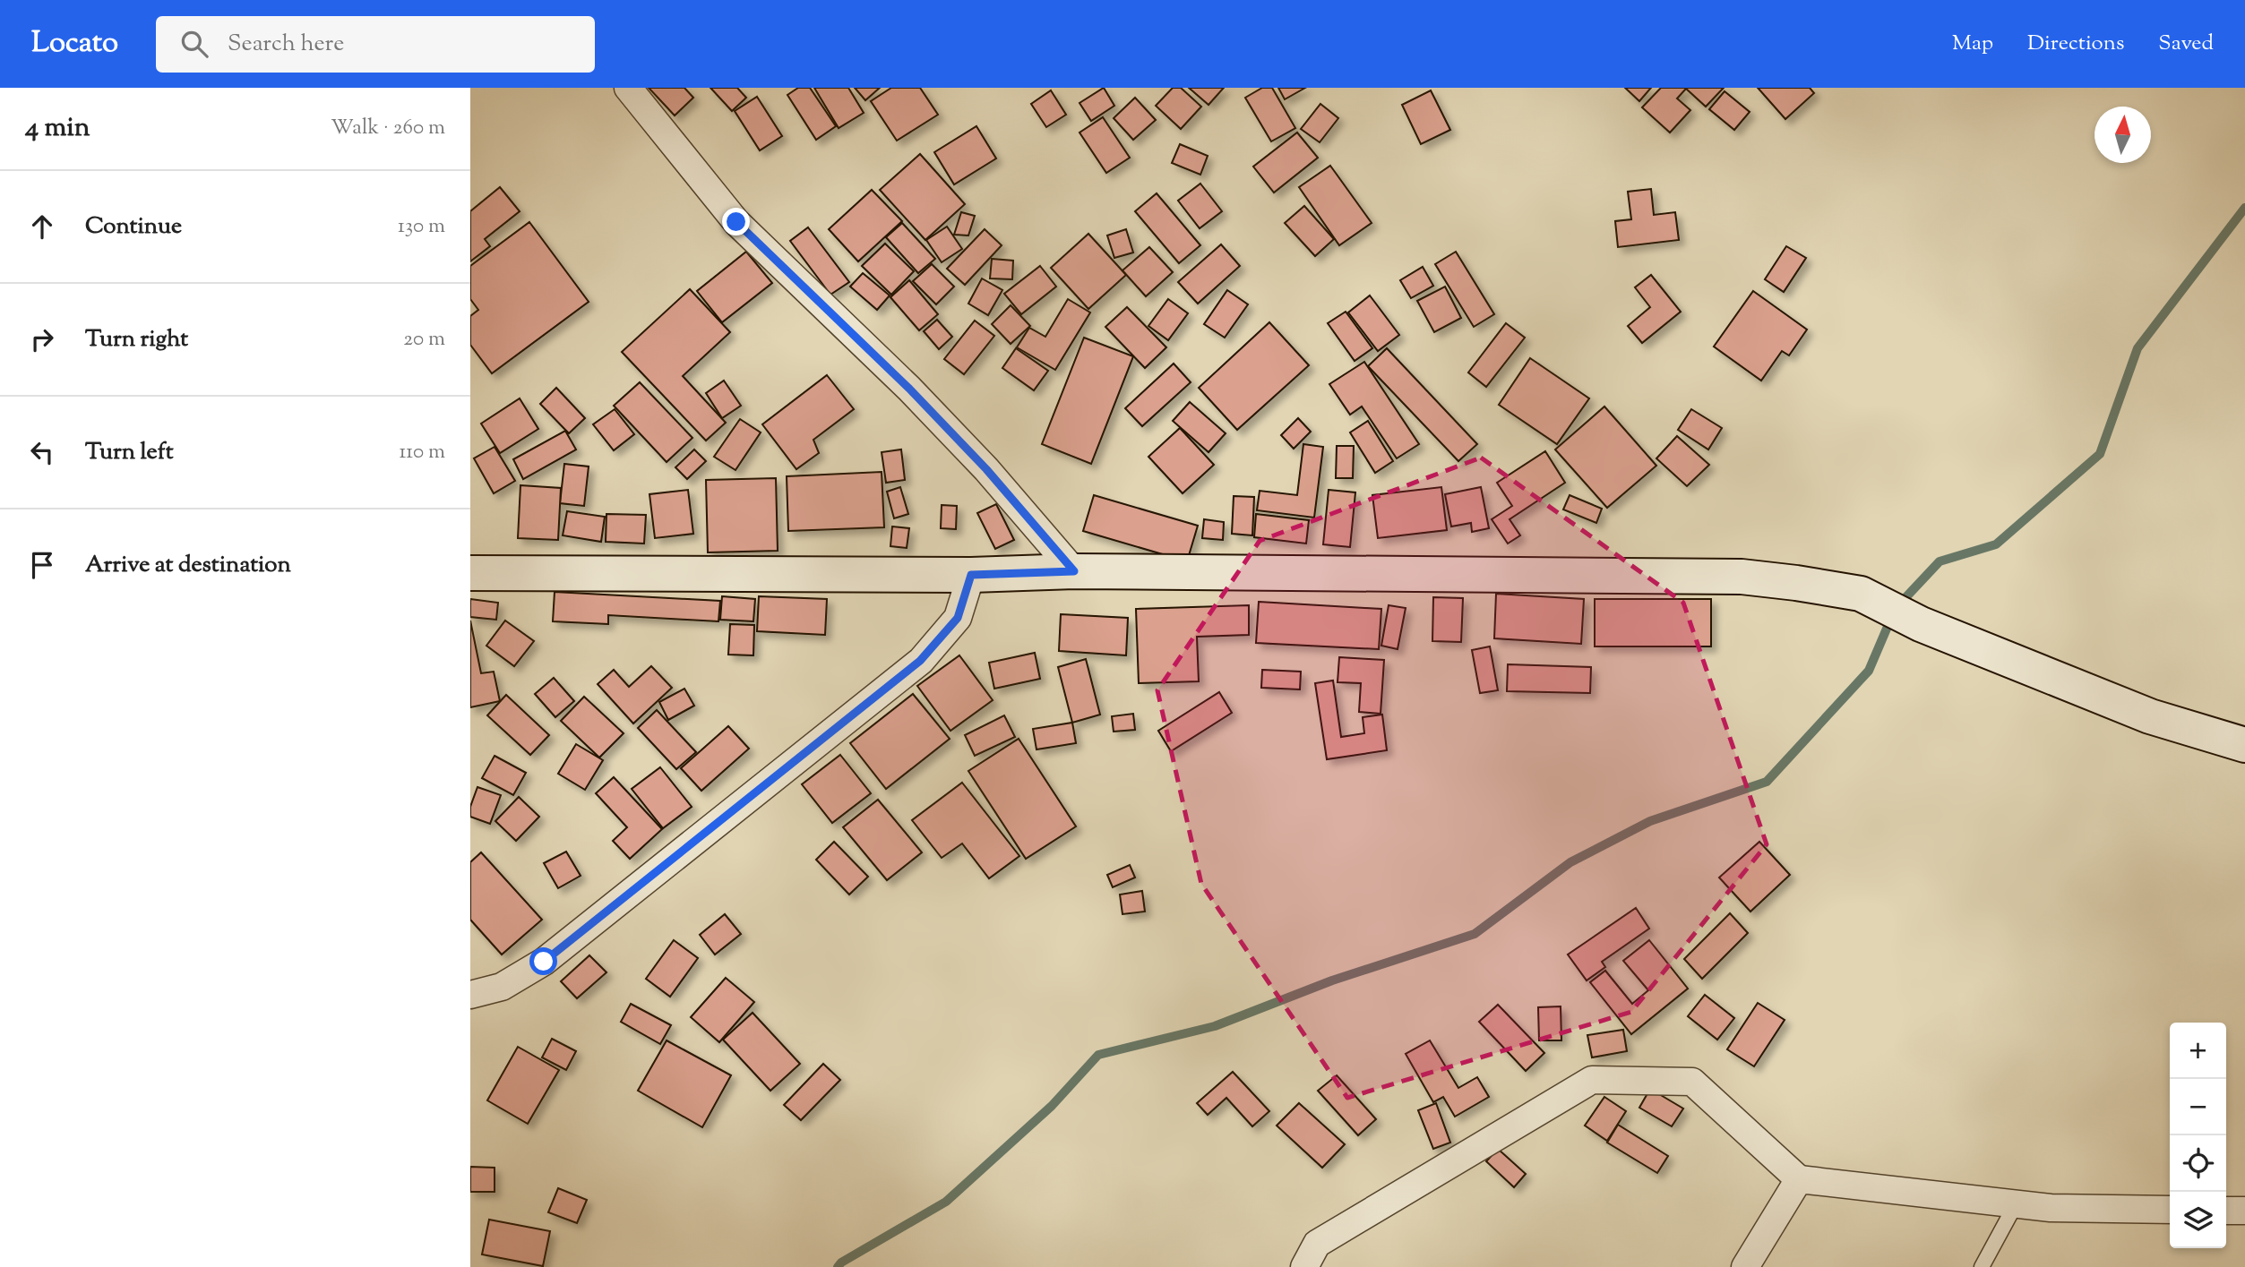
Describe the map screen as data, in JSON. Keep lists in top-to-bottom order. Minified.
{"north":"top","page":{"header":"Locato","search":"Search here","nav":["Map","Directions","Saved"],"heading":["4 min","Walk · 260 m"],"list":[["Continue","130 m"],["Turn right","20 m"],["Turn left","110 m"],"Arrive at destination"],"map_buttons":["+","−"]}}
